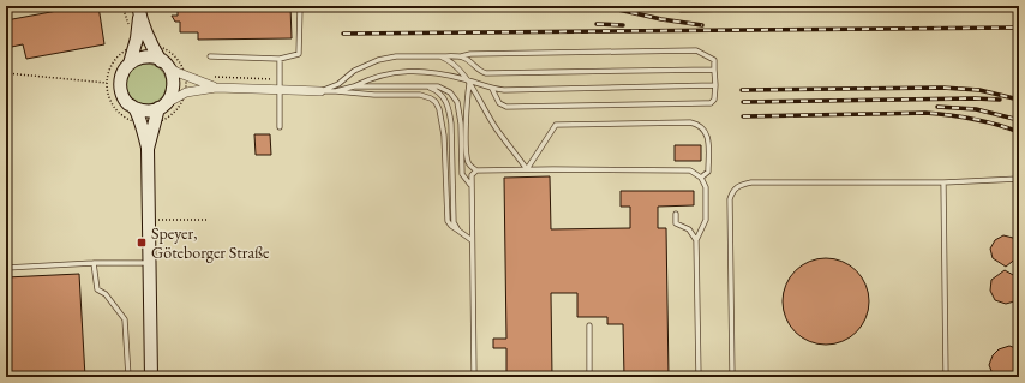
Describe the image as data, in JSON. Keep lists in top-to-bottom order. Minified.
{"places":{"transit":["Speyer, Göteborger Straße"]}}
